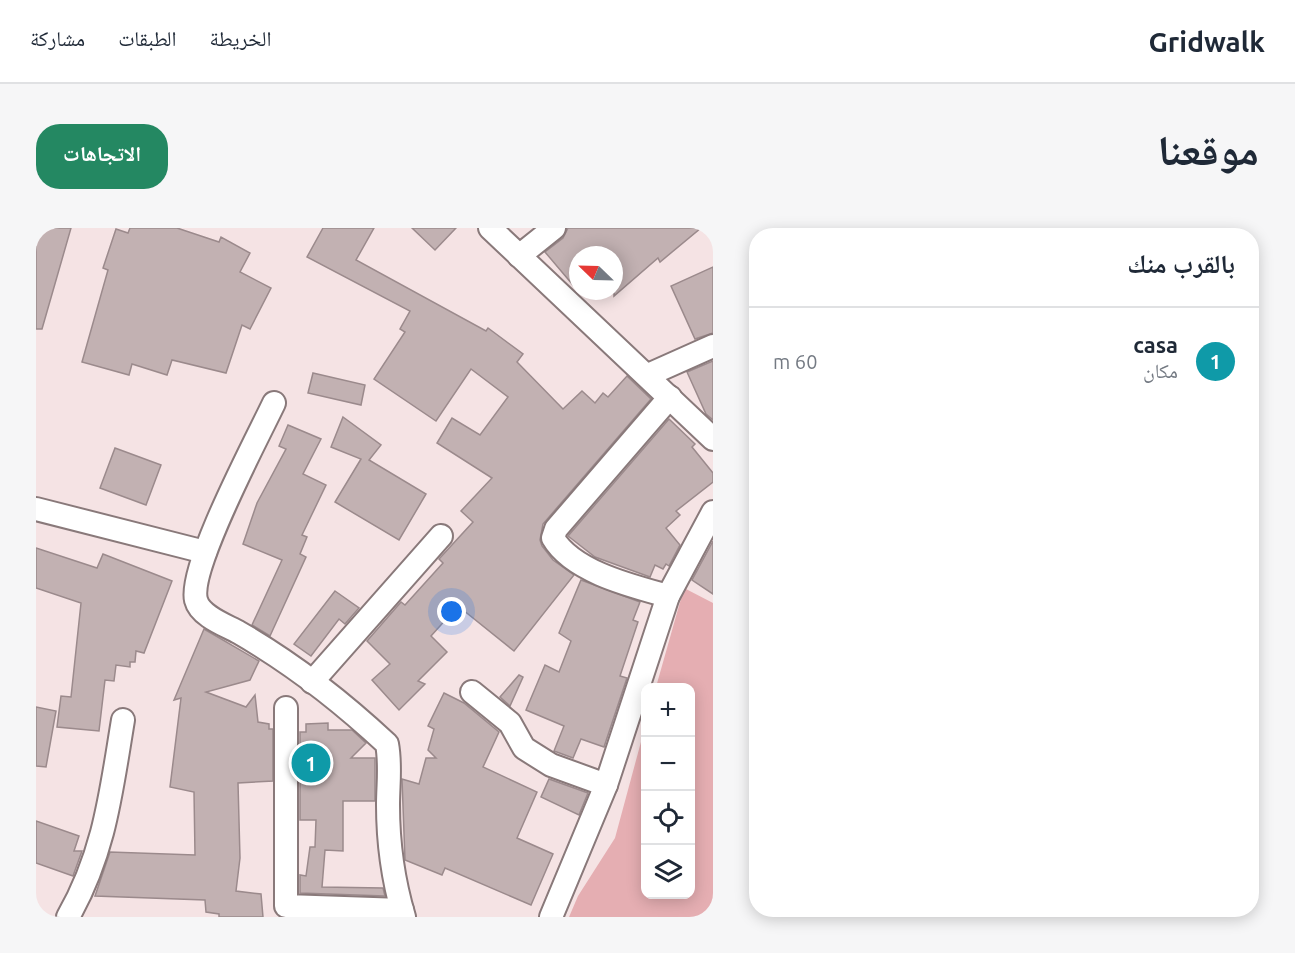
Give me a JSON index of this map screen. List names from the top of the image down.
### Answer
{
  "north": "top left",
  "page": {
    "header": "Gridwalk",
    "nav": ["الخريطة", "الطبقات", "مشاركة"],
    "title": "موقعنا",
    "buttons": "الاتجاهات",
    "heading": "بالقرب منك",
    "list": [
      {
        "mark": "1",
        "name": "casa",
        "note": "مكان",
        "value": "60 m"
      }
    ],
    "map_buttons": ["+", "−"],
    "pins": "1"
  }
}
